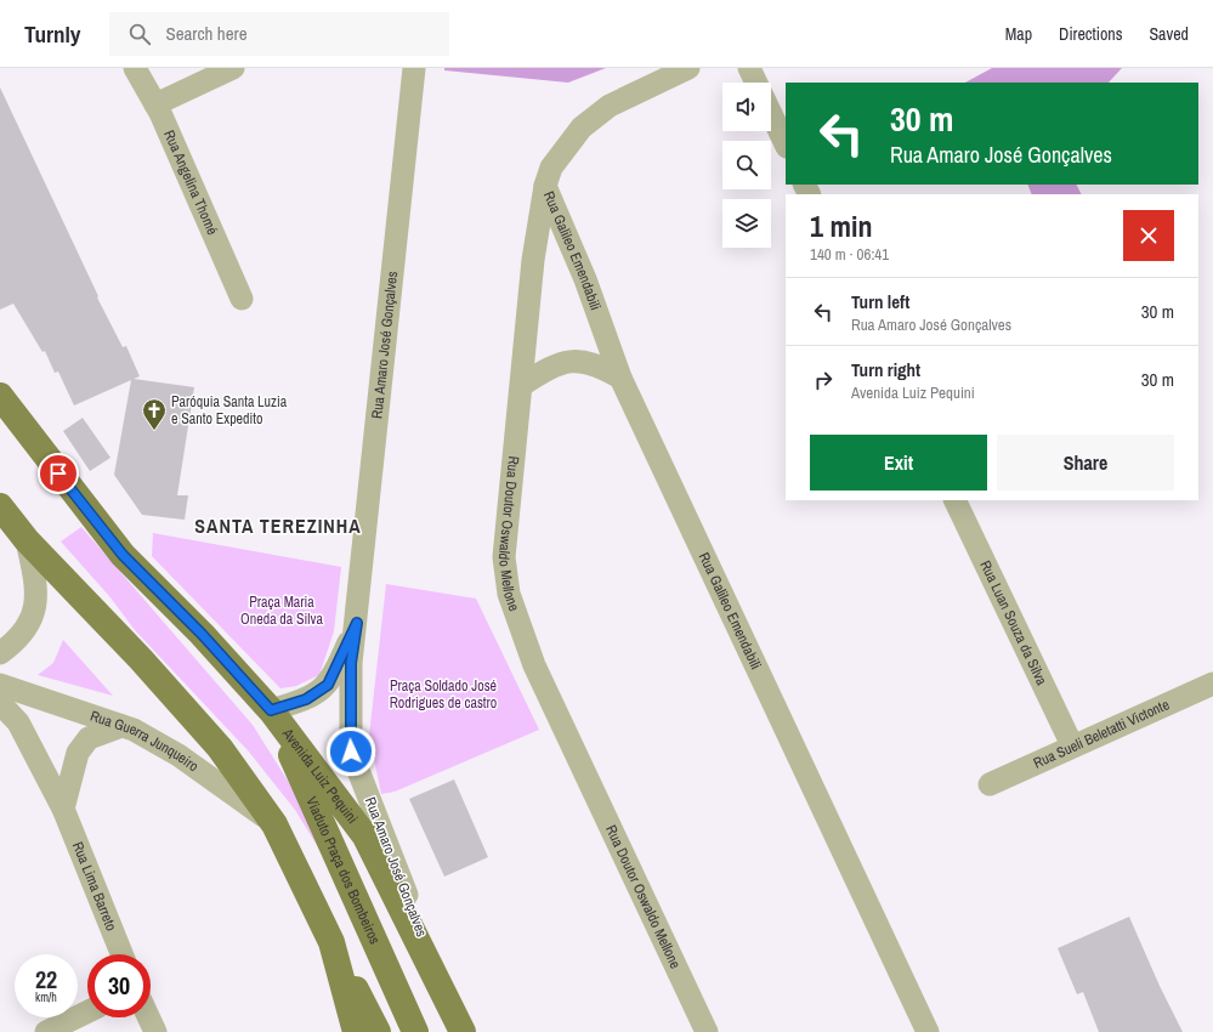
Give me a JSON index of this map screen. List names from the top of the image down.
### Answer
{
  "streets": {
    "main road": ["Avenida Luiz Pequini", "Viaduto Praça dos Bombeiros"],
    "street": [
      "Rua Angelina Thomé",
      "Rua Galileo Emendabili",
      "Rua Amaro José Gonçalves",
      "Rua Doutor Oswaldo Mellone",
      "Rua Luan Souza da Silva",
      "Rua Sueli Beletatti Victonte",
      "Rua Guerra Junqueiro",
      "Rua Lima Barreto"
    ]
  },
  "crossings": [
    ["Rua Galileo Emendabili", "Rua Doutor Oswaldo Mellone"],
    ["Rua Amaro José Gonçalves", "Avenida Luiz Pequini"],
    ["Rua Amaro José Gonçalves", "Viaduto Praça dos Bombeiros"],
    ["Rua Luan Souza da Silva", "Rua Sueli Beletatti Victonte"],
    ["Avenida Luiz Pequini", "Viaduto Praça dos Bombeiros"]
  ],
  "districts": ["SANTA TEREZINHA"],
  "parks": ["Praça Maria Oneda da Silva", "Praça Soldado José Rodrigues de castro"],
  "places": {
    "church": ["Paróquia Santa Luzia e Santo Expedito"]
  },
  "page": {
    "header": "Turnly",
    "search": "Search here",
    "nav": ["Map", "Directions", "Saved"],
    "turn": ["30 m", "Rua Amaro José Gonçalves"],
    "heading": ["1 min", "140 m · 06:41"],
    "list": [
      {
        "name": "Turn left",
        "note": "Rua Amaro José Gonçalves",
        "value": "30 m"
      },
      {
        "name": "Turn right",
        "note": "Avenida Luiz Pequini",
        "value": "30 m"
      }
    ],
    "buttons": ["Exit", "Share"],
    "speed": "22 km/h",
    "limit": "30"
  }
}
